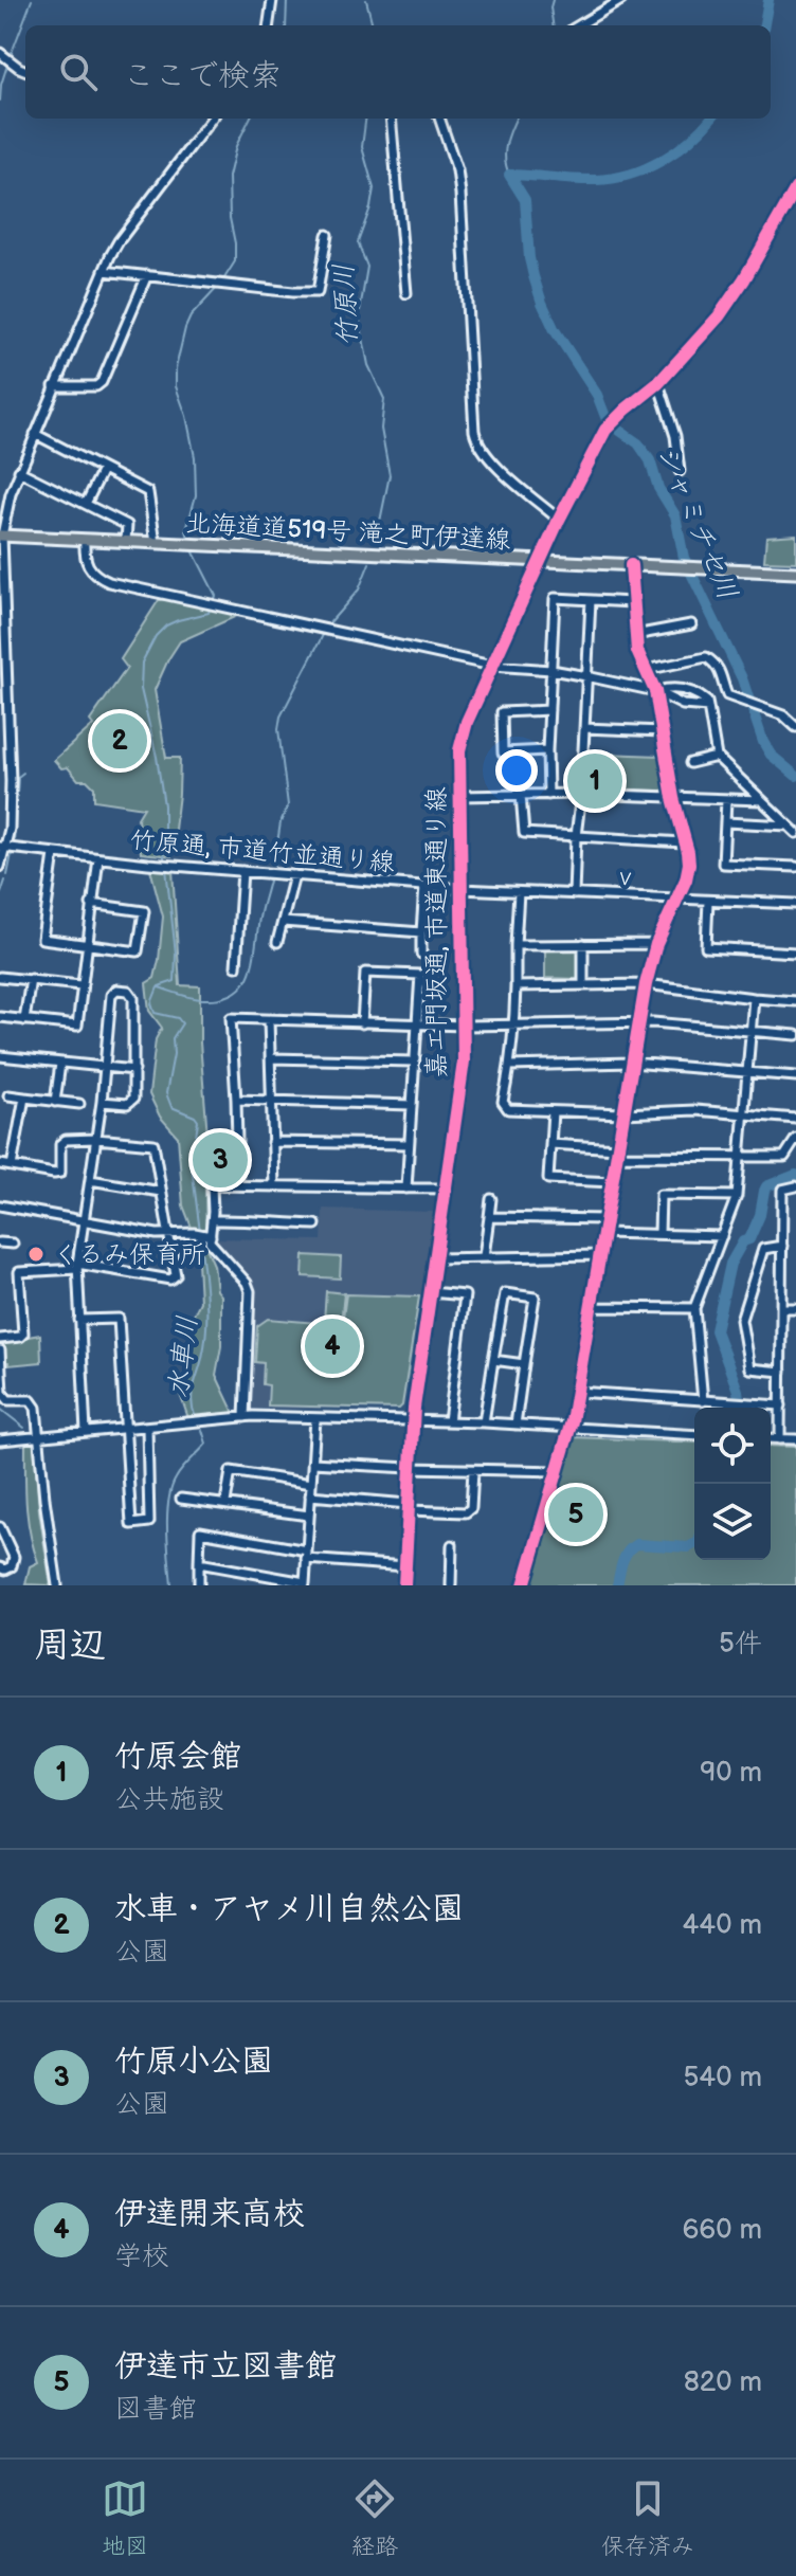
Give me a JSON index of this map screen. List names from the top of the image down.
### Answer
{
  "streets": {
    "main road": ["北海道道519号 滝之町伊達線"],
    "street": ["竹原通, 市道竹並通り線", "ｖ", "嘉エ門坂通, 市道東通り線"]
  },
  "crossings": [
    ["北海道道519号 滝之町伊達線", "嘉エ門坂通, 市道東通り線"],
    ["竹原通, 市道竹並通り線", "ｖ"],
    ["竹原通, 市道竹並通り線", "嘉エ門坂通, 市道東通り線"]
  ],
  "water": ["竹原川", "シャミチセ川", "水車川"],
  "places": ["くるみ保育所"],
  "page": {
    "search": "ここで検索",
    "pins": [
      "2",
      "1",
      "3",
      "4",
      "5"
    ],
    "heading": ["周辺", "5件"],
    "list": [
      {
        "mark": "1",
        "name": "竹原会館",
        "note": "公共施設",
        "value": "90 m"
      },
      {
        "mark": "2",
        "name": "水車・アヤメ川自然公園",
        "note": "公園",
        "value": "440 m"
      },
      {
        "mark": "3",
        "name": "竹原小公園",
        "note": "公園",
        "value": "540 m"
      },
      {
        "mark": "4",
        "name": "伊達開来高校",
        "note": "学校",
        "value": "660 m"
      },
      {
        "mark": "5",
        "name": "伊達市立図書館",
        "note": "図書館",
        "value": "820 m"
      }
    ],
    "nav": ["地図", "経路", "保存済み"]
  }
}
